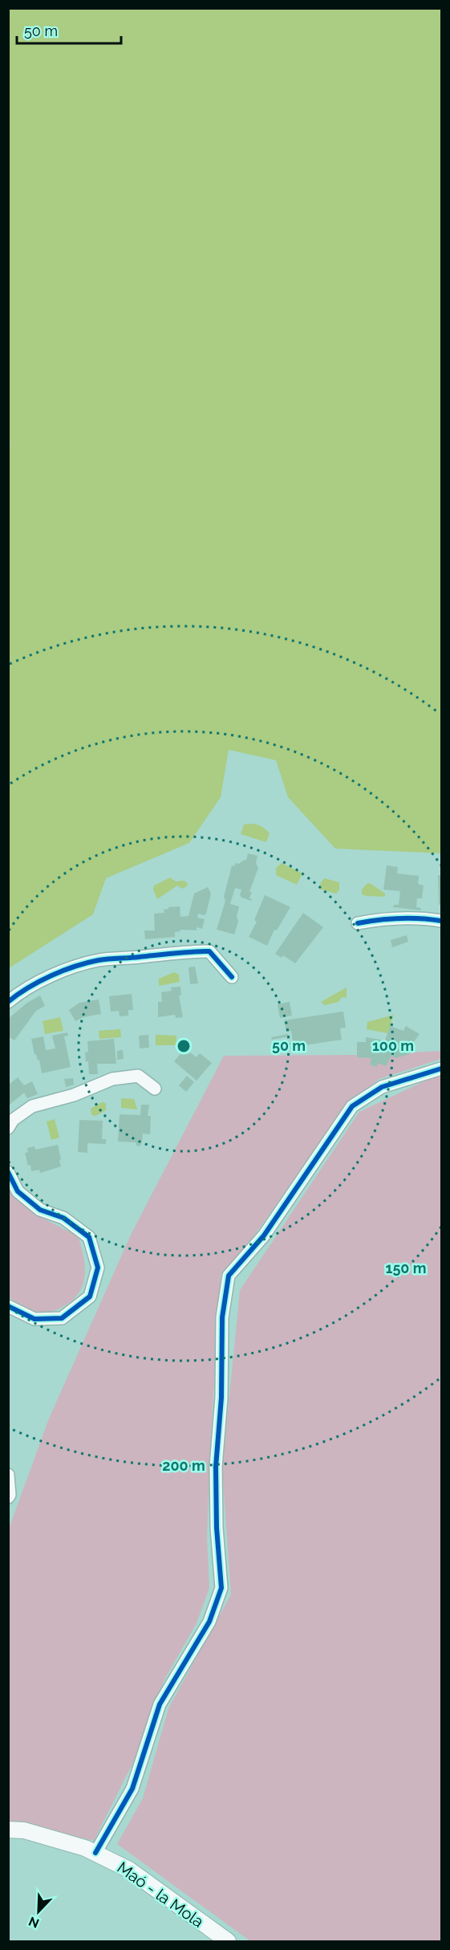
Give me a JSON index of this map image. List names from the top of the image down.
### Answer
{
  "streets": {
    "main road": ["Maó - la Mola"]
  },
  "scale_bar": "50 m",
  "north": "bottom left",
  "rings": [
    "50 m",
    "100 m",
    "150 m",
    "200 m"
  ]
}
